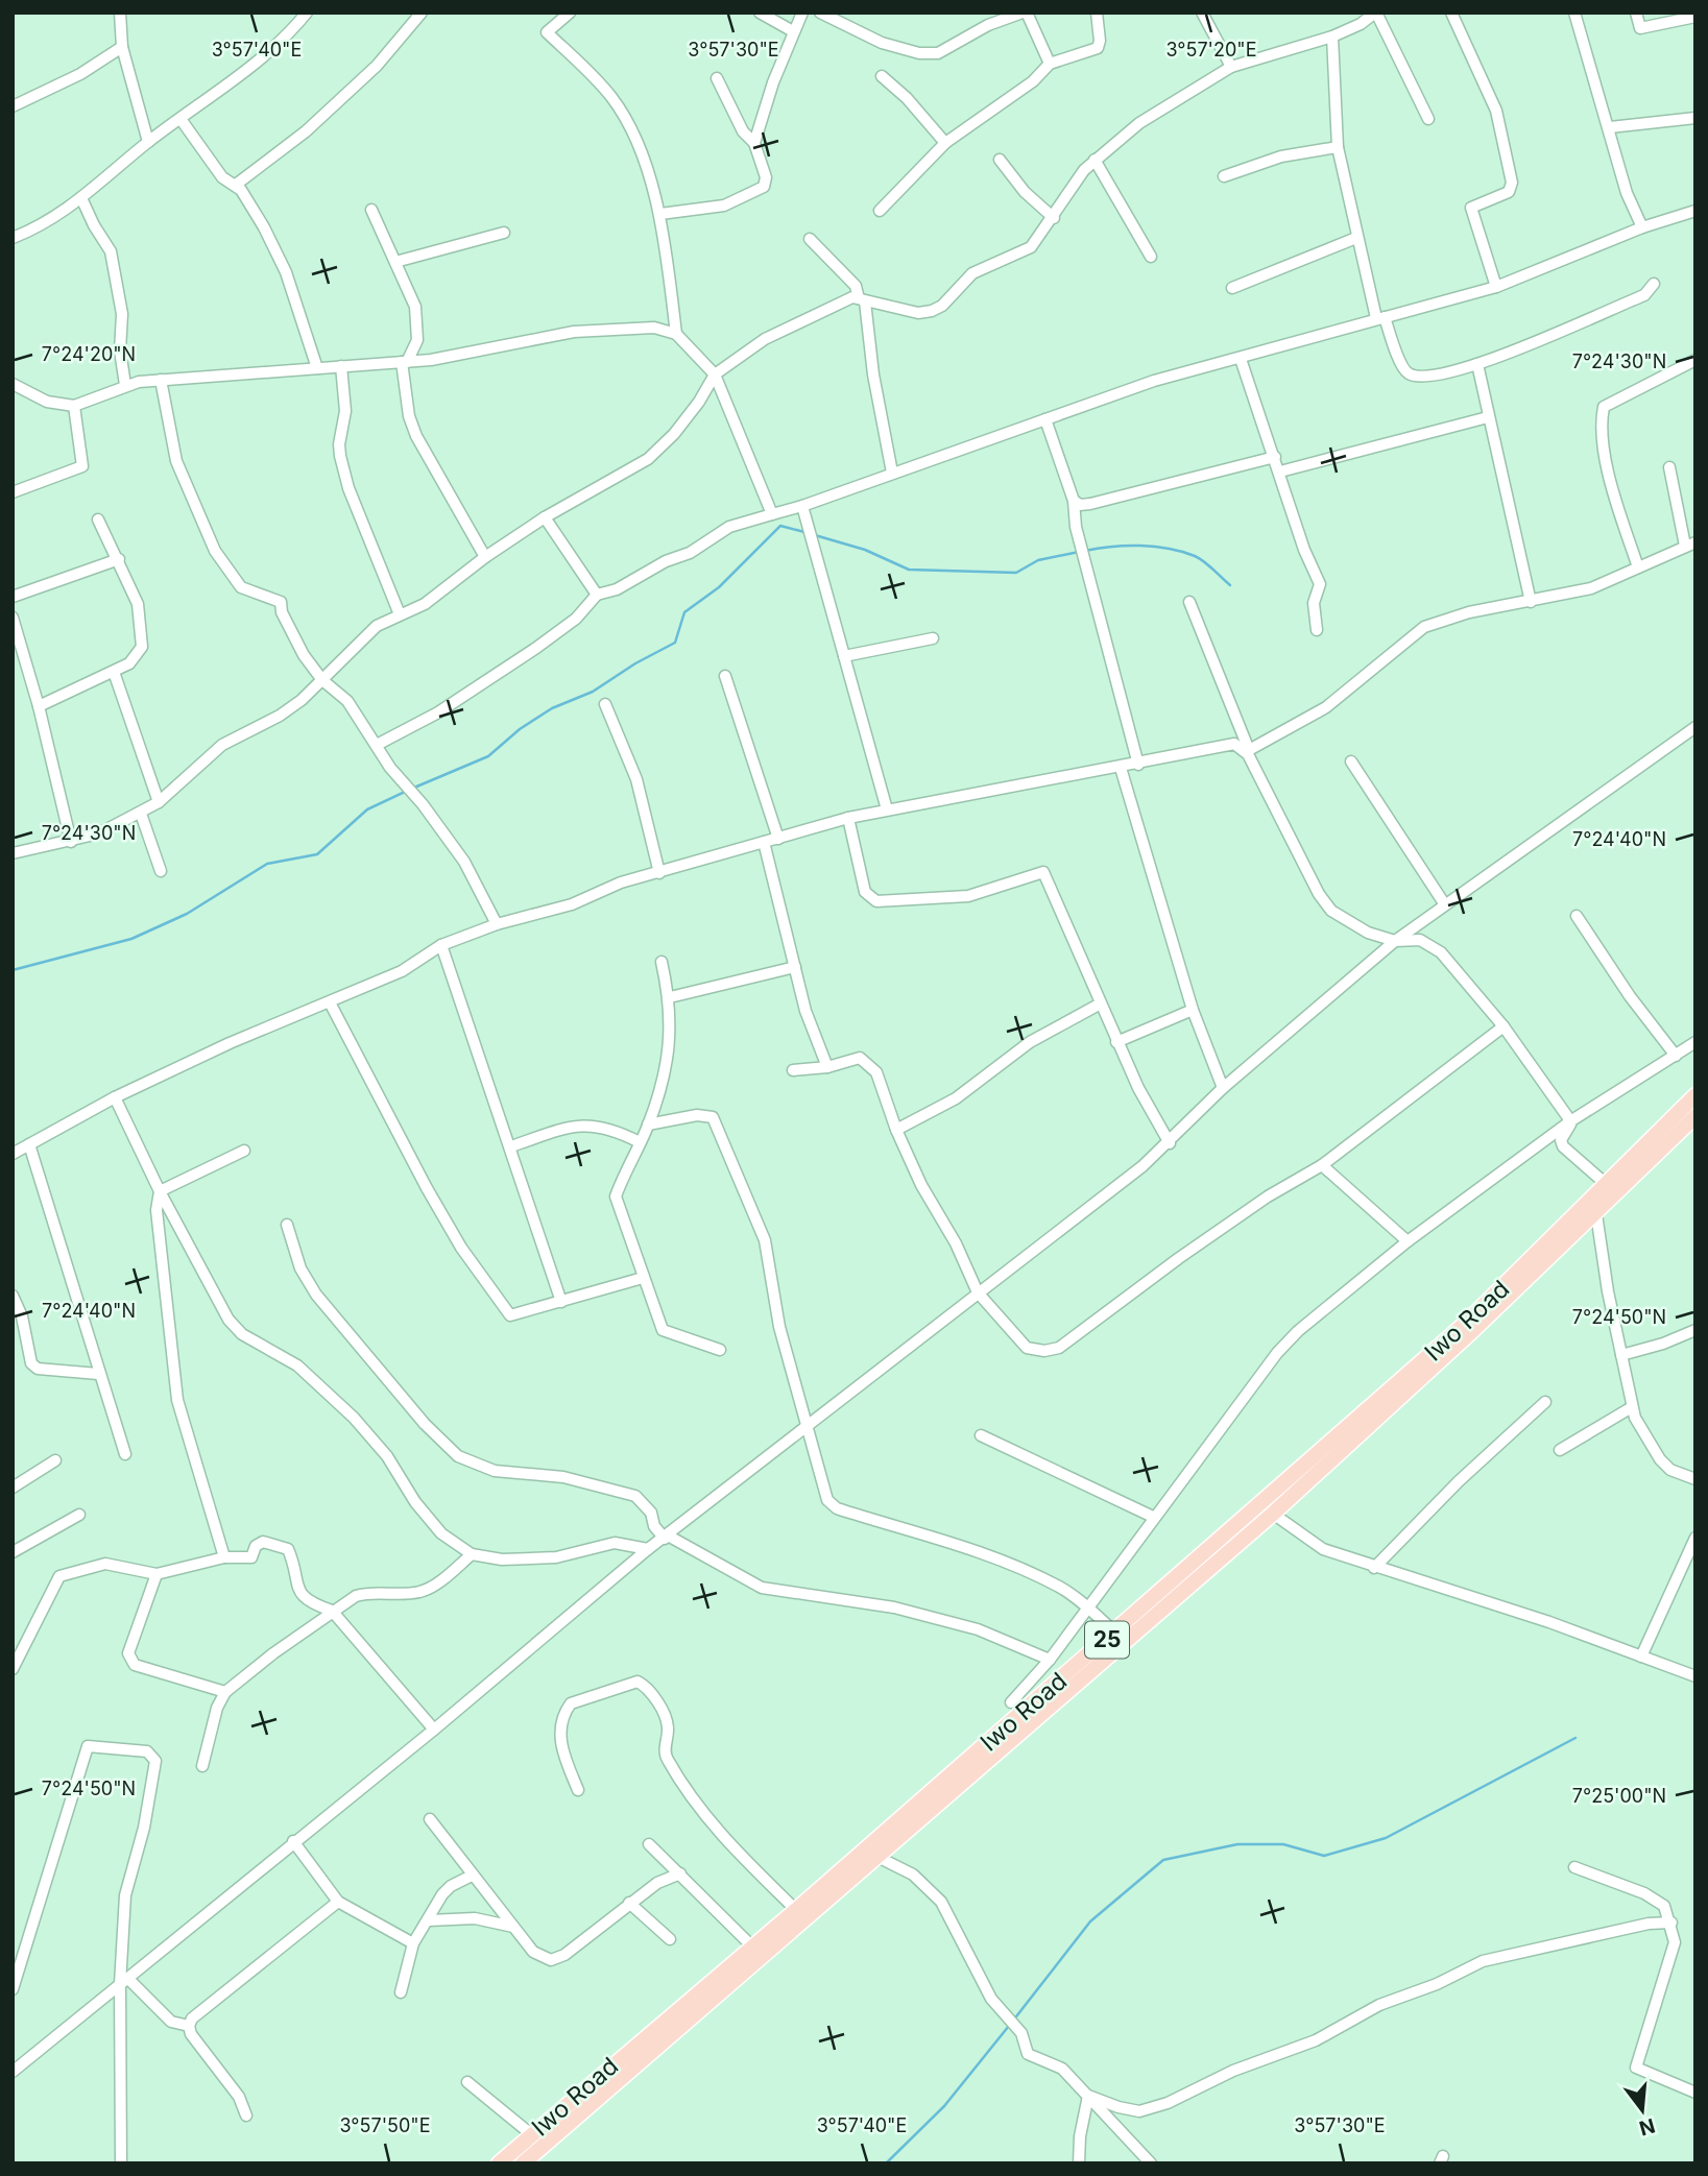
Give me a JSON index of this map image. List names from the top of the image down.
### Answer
{
  "streets": {
    "main road": ["Iwo Road", "25"]
  },
  "north": "bottom",
  "coordinates": [
    "3°57'40\"E",
    "3°57'30\"E",
    "3°57'20\"E",
    "7°24'20\"N",
    "7°24'30\"N",
    "7°24'40\"N",
    "7°24'50\"N",
    "7°25'00\"N",
    "3°57'50\"E"
  ]
}
